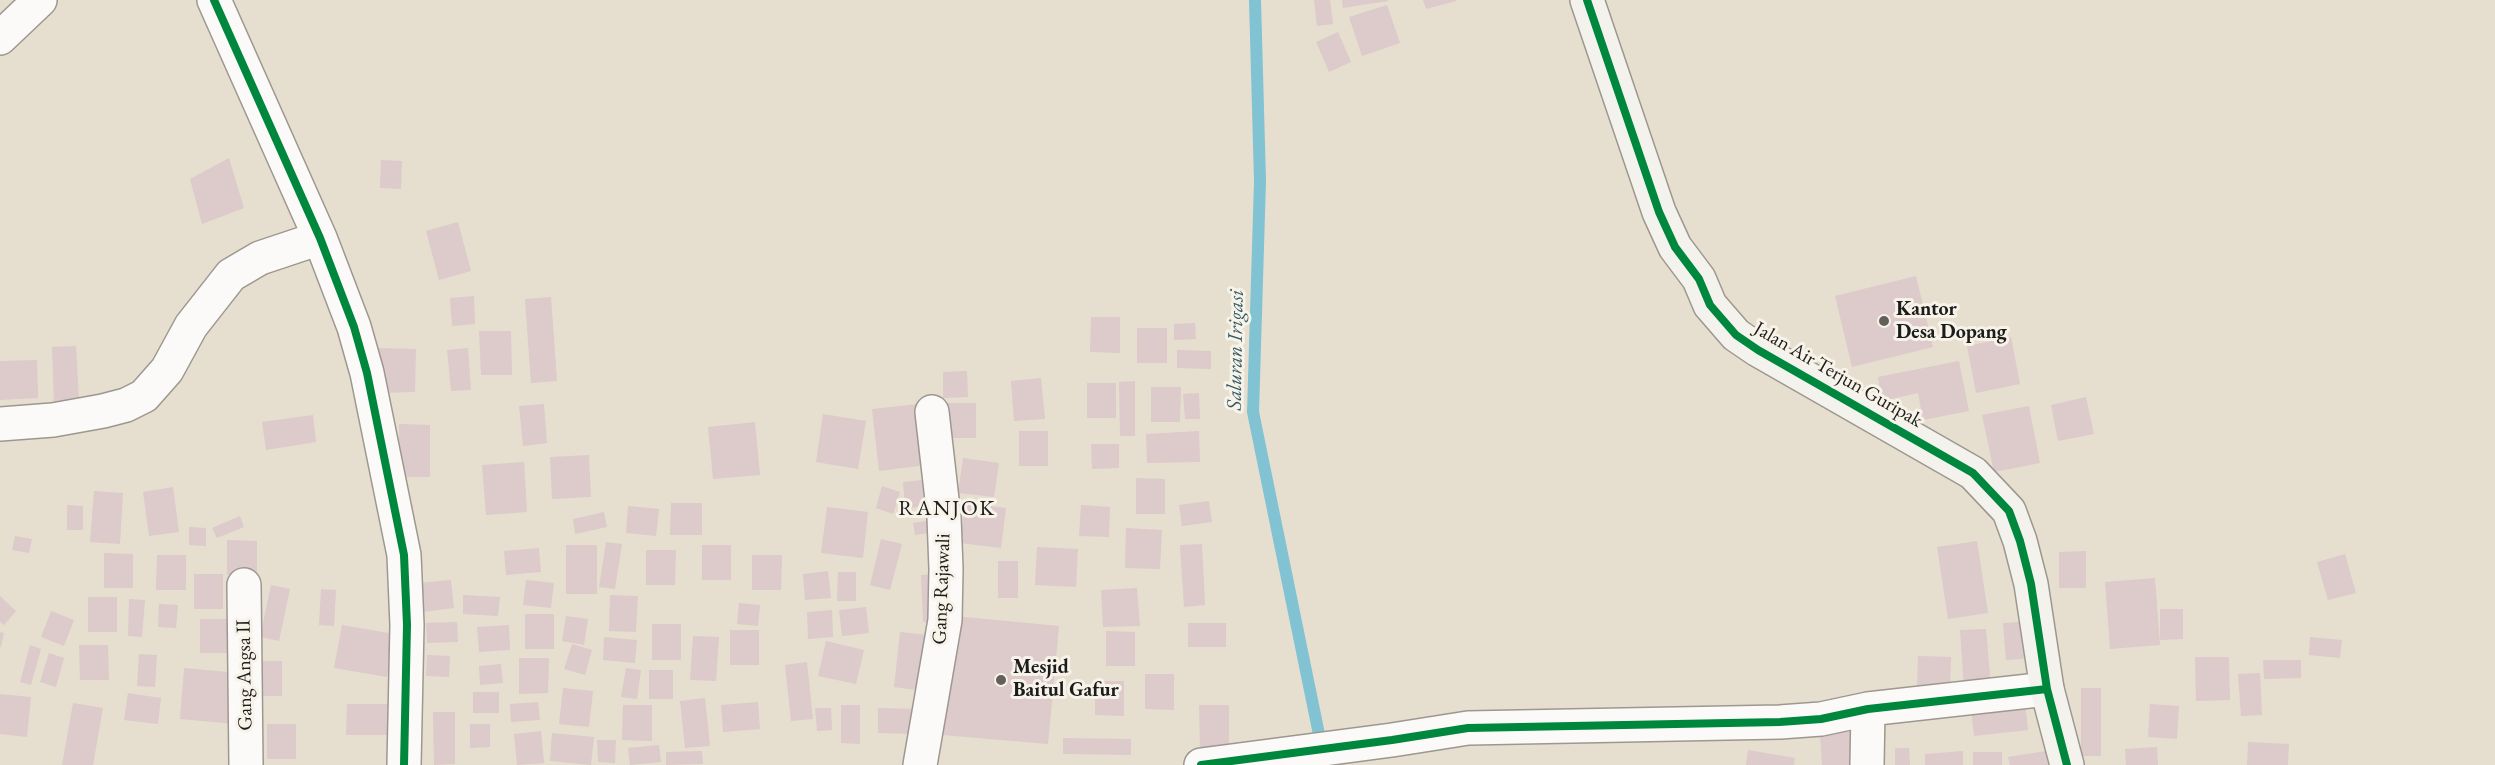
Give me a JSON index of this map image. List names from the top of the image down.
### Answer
{
  "streets": {
    "street": ["Jalan Air Terjun Guripak", "Gang Rajawali", "Gang Angsa II"]
  },
  "districts": ["RANJOK"],
  "water": ["Saluran Irigasi"],
  "places": ["Kantor Desa Dopang", "Mesjid Baitul Gafur"]
}
